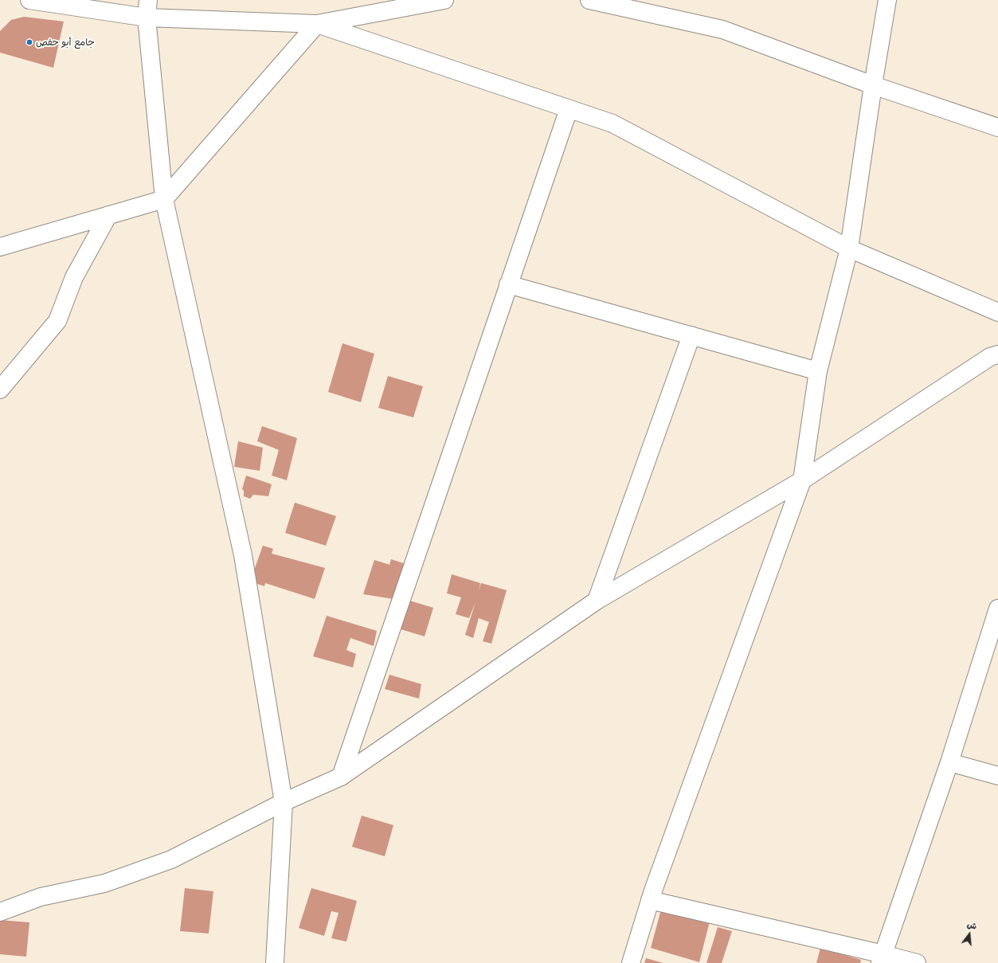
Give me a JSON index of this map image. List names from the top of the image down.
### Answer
{
  "places": ["جامع أبو حفص"],
  "north": "top"
}
